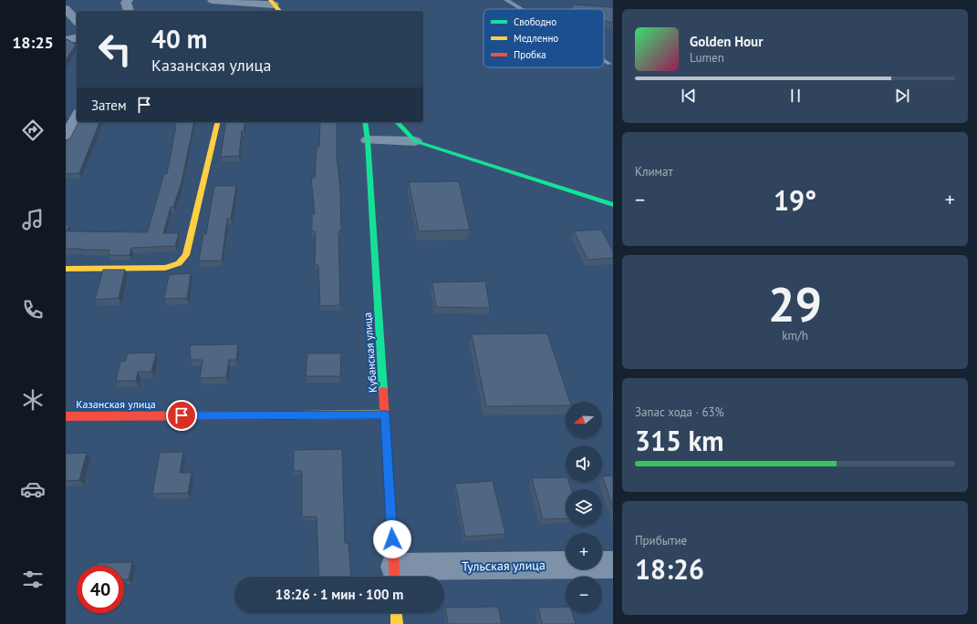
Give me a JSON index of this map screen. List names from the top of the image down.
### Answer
{
  "streets": {
    "street": ["Кубанская улица", "Казанская улица", "Тульская улица"]
  },
  "crossings": [
    ["Кубанская улица", "Казанская улица"],
    ["Кубанская улица", "Тульская улица"]
  ],
  "legend": ["Свободно", "Медленно", "Пробка"],
  "north": "left",
  "page": {
    "tabs": "18:25",
    "turn": ["40 m", "Казанская улица"],
    "song": ["Golden Hour", "Lumen"],
    "then": "Затем",
    "tile": [
      "Климат",
      ["29", "km/h"],
      ["Запас хода · 63%", "315 km"],
      ["Прибытие", "18:26"]
    ],
    "heat": ["−", "19°", "+"],
    "map_buttons": ["+", "−"],
    "limit": "40",
    "trip": "18:26 · 1 мин · 100 m"
  }
}
